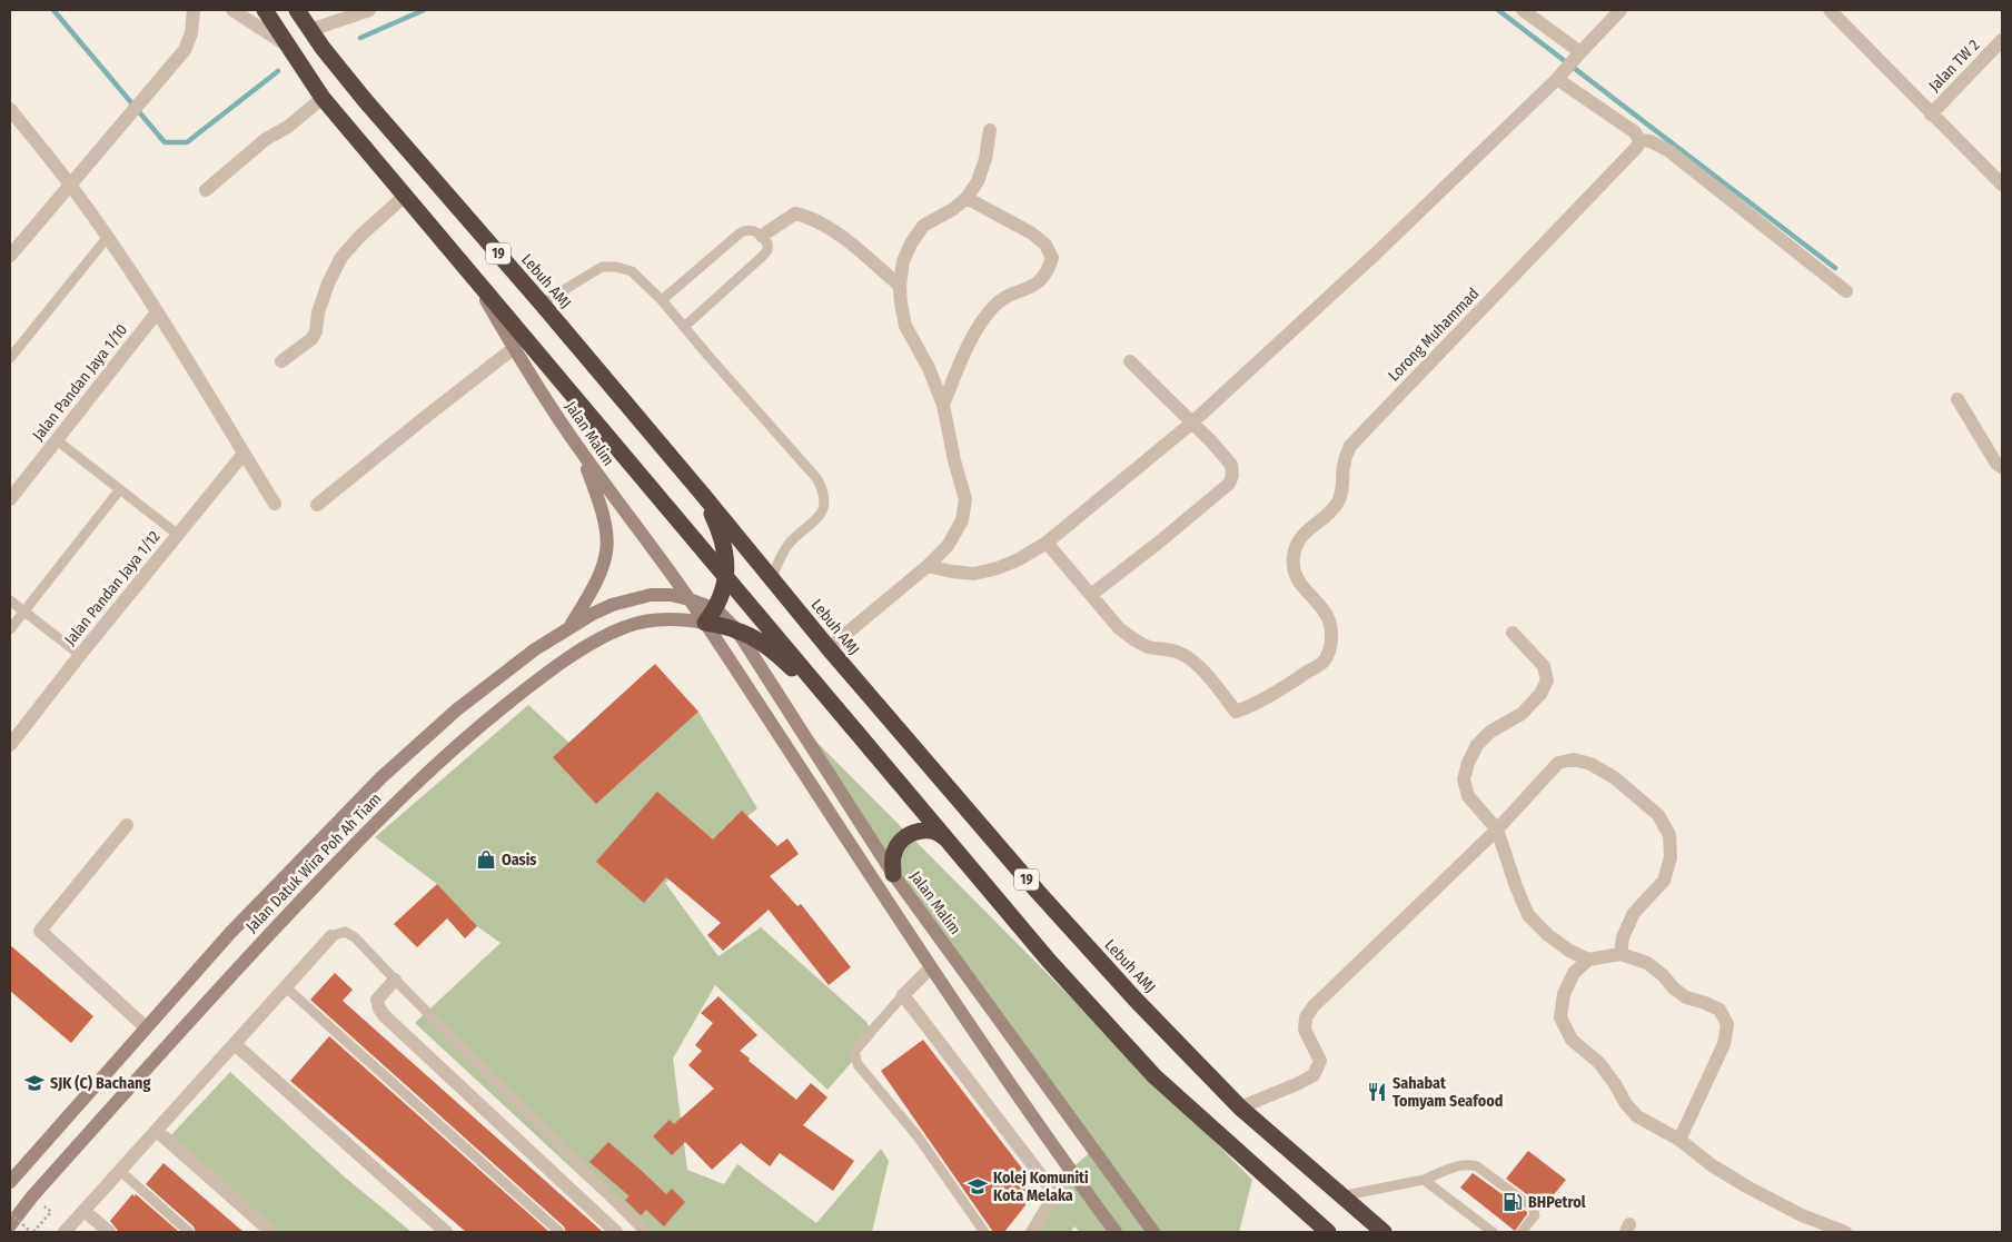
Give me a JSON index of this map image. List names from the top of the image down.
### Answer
{
  "streets": {
    "highway": ["19", "Lebuh AMJ"],
    "main road": ["Jalan Malim", "Jalan Datuk Wira Poh Ah Tiam"],
    "street": [
      "Jalan TW 2",
      "Lorong Muhammad",
      "Jalan Pandan Jaya 1/10",
      "Jalan Pandan Jaya 1/12"
    ]
  },
  "crossings": [
    ["19", "Jalan Malim"],
    ["Jalan Malim", "Jalan Datuk Wira Poh Ah Tiam"]
  ],
  "places": {
    "shop": ["Oasis"],
    "school or university": ["SJK (C) Bachang", "Kolej Komuniti Kota Melaka"],
    "restaurant": ["Sahabat Tomyam Seafood"],
    "fuel station": ["BHPetrol"]
  }
}
